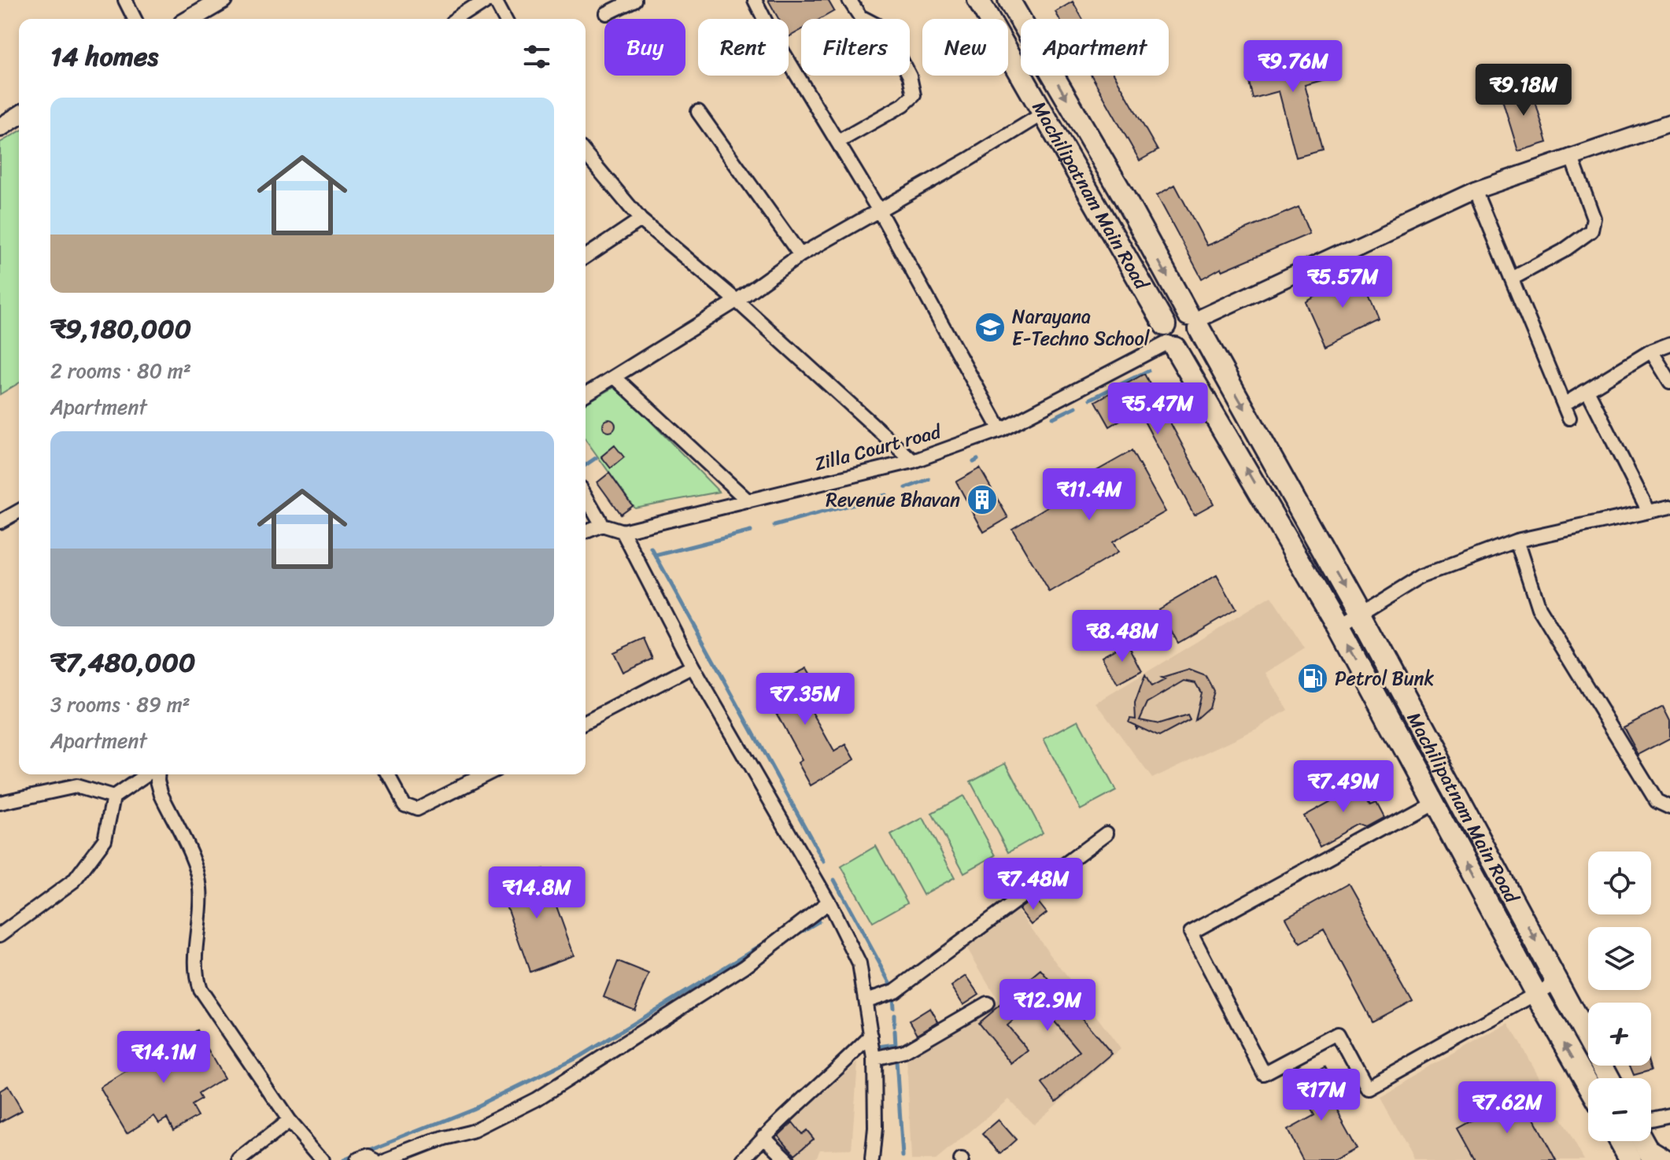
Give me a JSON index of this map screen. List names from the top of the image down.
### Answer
{
  "streets": {
    "main road": ["Machilipatnam Main Road"],
    "street": ["Zilla Court road"]
  },
  "crossings": [
    ["Machilipatnam Main Road", "Zilla Court road"]
  ],
  "places": {
    "school or university": ["Narayana E-Techno School"],
    "building": ["Revenue Bhavan"],
    "fuel station": ["Petrol Bunk"]
  },
  "page": {
    "chip": [
      "Buy",
      "Rent",
      "Filters",
      "New",
      "Apartment"
    ],
    "heading": "14 homes",
    "price": [
      "₹9.76M",
      "₹9.18M",
      "₹5.57M",
      "₹5.47M",
      "₹11.4M",
      "₹8.48M",
      "₹7.35M",
      "₹7.49M",
      "₹7.48M",
      "₹14.8M",
      "₹12.9M",
      "₹14.1M",
      "₹17M",
      "₹7.62M"
    ],
    "list": [
      {
        "name": "₹9,180,000",
        "note": "2 rooms · 80 m² · Apartment"
      },
      {
        "name": "₹7,480,000",
        "note": "3 rooms · 89 m² · Apartment"
      }
    ],
    "map_buttons": ["+", "−"]
  }
}
